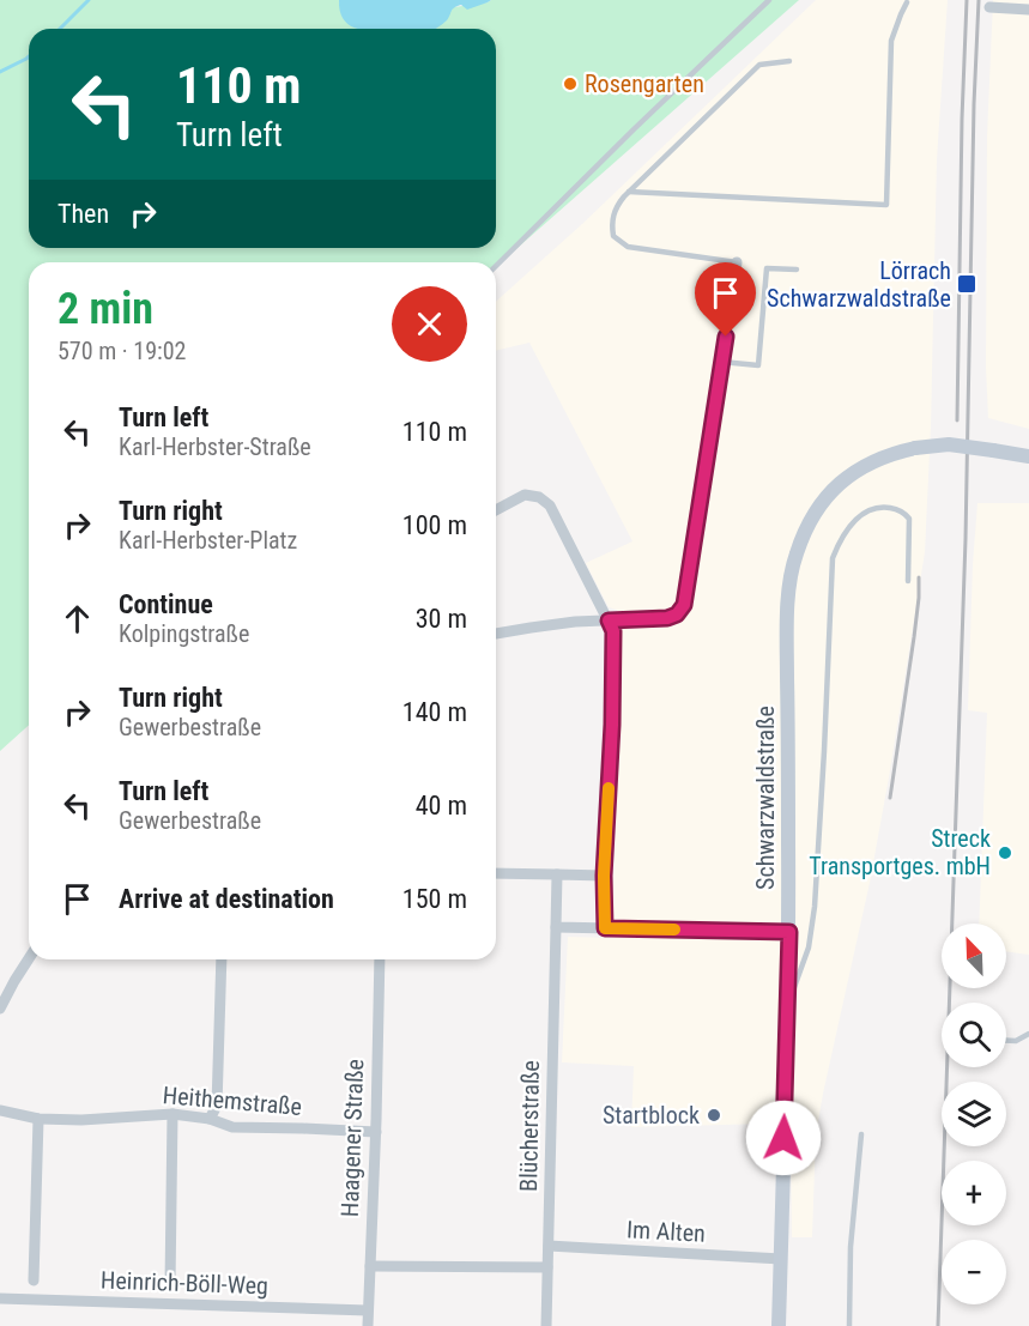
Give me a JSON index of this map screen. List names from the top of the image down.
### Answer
{
  "streets": {
    "main road": ["Schwarzwaldstraße"],
    "street": [
      "Heithemstraße",
      "Blücherstraße",
      "Haagener Straße",
      "Im Alten",
      "Heinrich-Böll-Weg"
    ]
  },
  "crossings": [
    ["Schwarzwaldstraße", "Im Alten"],
    ["Heithemstraße", "Haagener Straße"],
    ["Blücherstraße", "Im Alten"],
    ["Haagener Straße", "Heinrich-Böll-Weg"]
  ],
  "places": {
    "other": ["Rosengarten", "Streck Transportges. mbH", "Startblock"],
    "transit": ["Lörrach Schwarzwaldstraße"]
  },
  "north": "top left",
  "page": {
    "turn": ["110 m", "Turn left"],
    "then": "Then",
    "heading": ["2 min", "570 m · 19:02"],
    "list": [
      {
        "name": "Turn left",
        "note": "Karl-Herbster-Straße",
        "value": "110 m"
      },
      {
        "name": "Turn right",
        "note": "Karl-Herbster-Platz",
        "value": "100 m"
      },
      {
        "name": "Continue",
        "note": "Kolpingstraße",
        "value": "30 m"
      },
      {
        "name": "Turn right",
        "note": "Gewerbestraße",
        "value": "140 m"
      },
      {
        "name": "Turn left",
        "note": "Gewerbestraße",
        "value": "40 m"
      },
      {
        "name": "Arrive at destination",
        "value": "150 m"
      }
    ],
    "map_buttons": ["+", "−"]
  }
}
